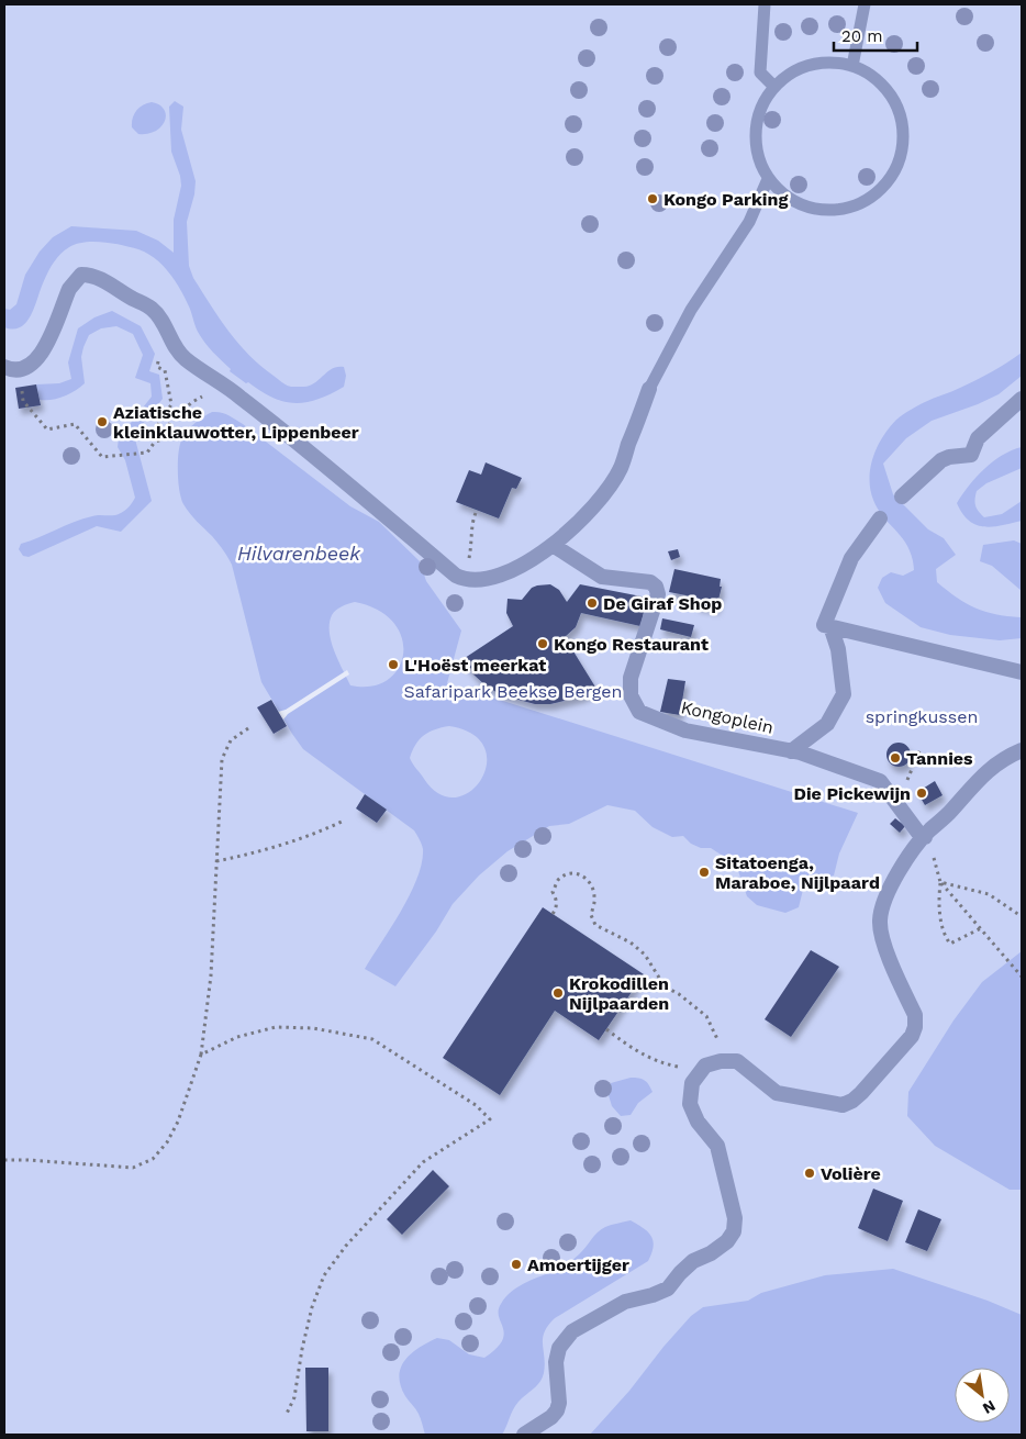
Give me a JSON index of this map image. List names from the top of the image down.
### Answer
{
  "streets": {
    "street": ["Kongoplein"]
  },
  "water": ["Hilvarenbeek"],
  "parks": ["Safaripark Beekse Bergen", "springkussen"],
  "places": [
    "Kongo Parking",
    "Aziatische kleinklauwotter, Lippenbeer",
    "De Giraf Shop",
    "Kongo Restaurant",
    "L'Hoëst meerkat",
    "Tannies",
    "Die Pickewijn",
    "Sitatoenga, Maraboe, Nijlpaard",
    "Krokodillen Nijlpaarden",
    "Volière",
    "Amoertijger"
  ],
  "scale_bar": "20 m",
  "north": "bottom right"
}
